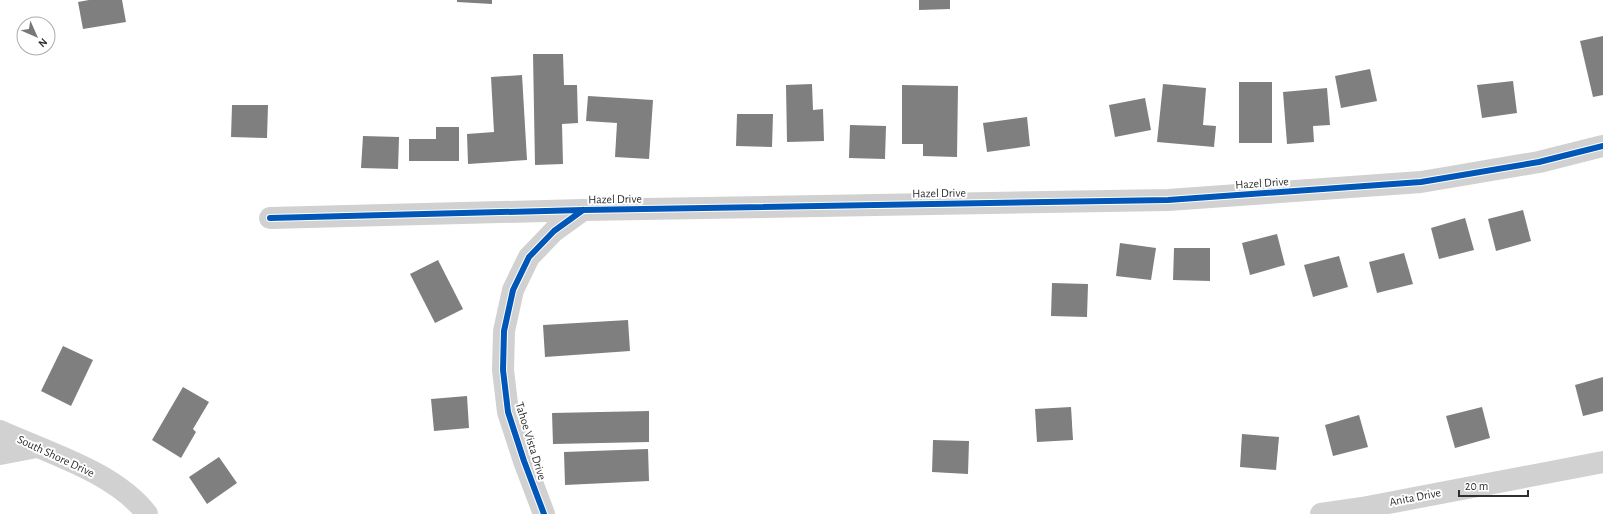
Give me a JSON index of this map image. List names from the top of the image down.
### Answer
{
  "streets": {
    "street": [
      "Hazel Drive",
      "Tahoe Vista Drive",
      "South Shore Drive",
      "Anita Drive"
    ]
  },
  "crossings": [
    ["Hazel Drive", "Tahoe Vista Drive"]
  ],
  "scale_bar": "20 m",
  "north": "bottom right"
}
